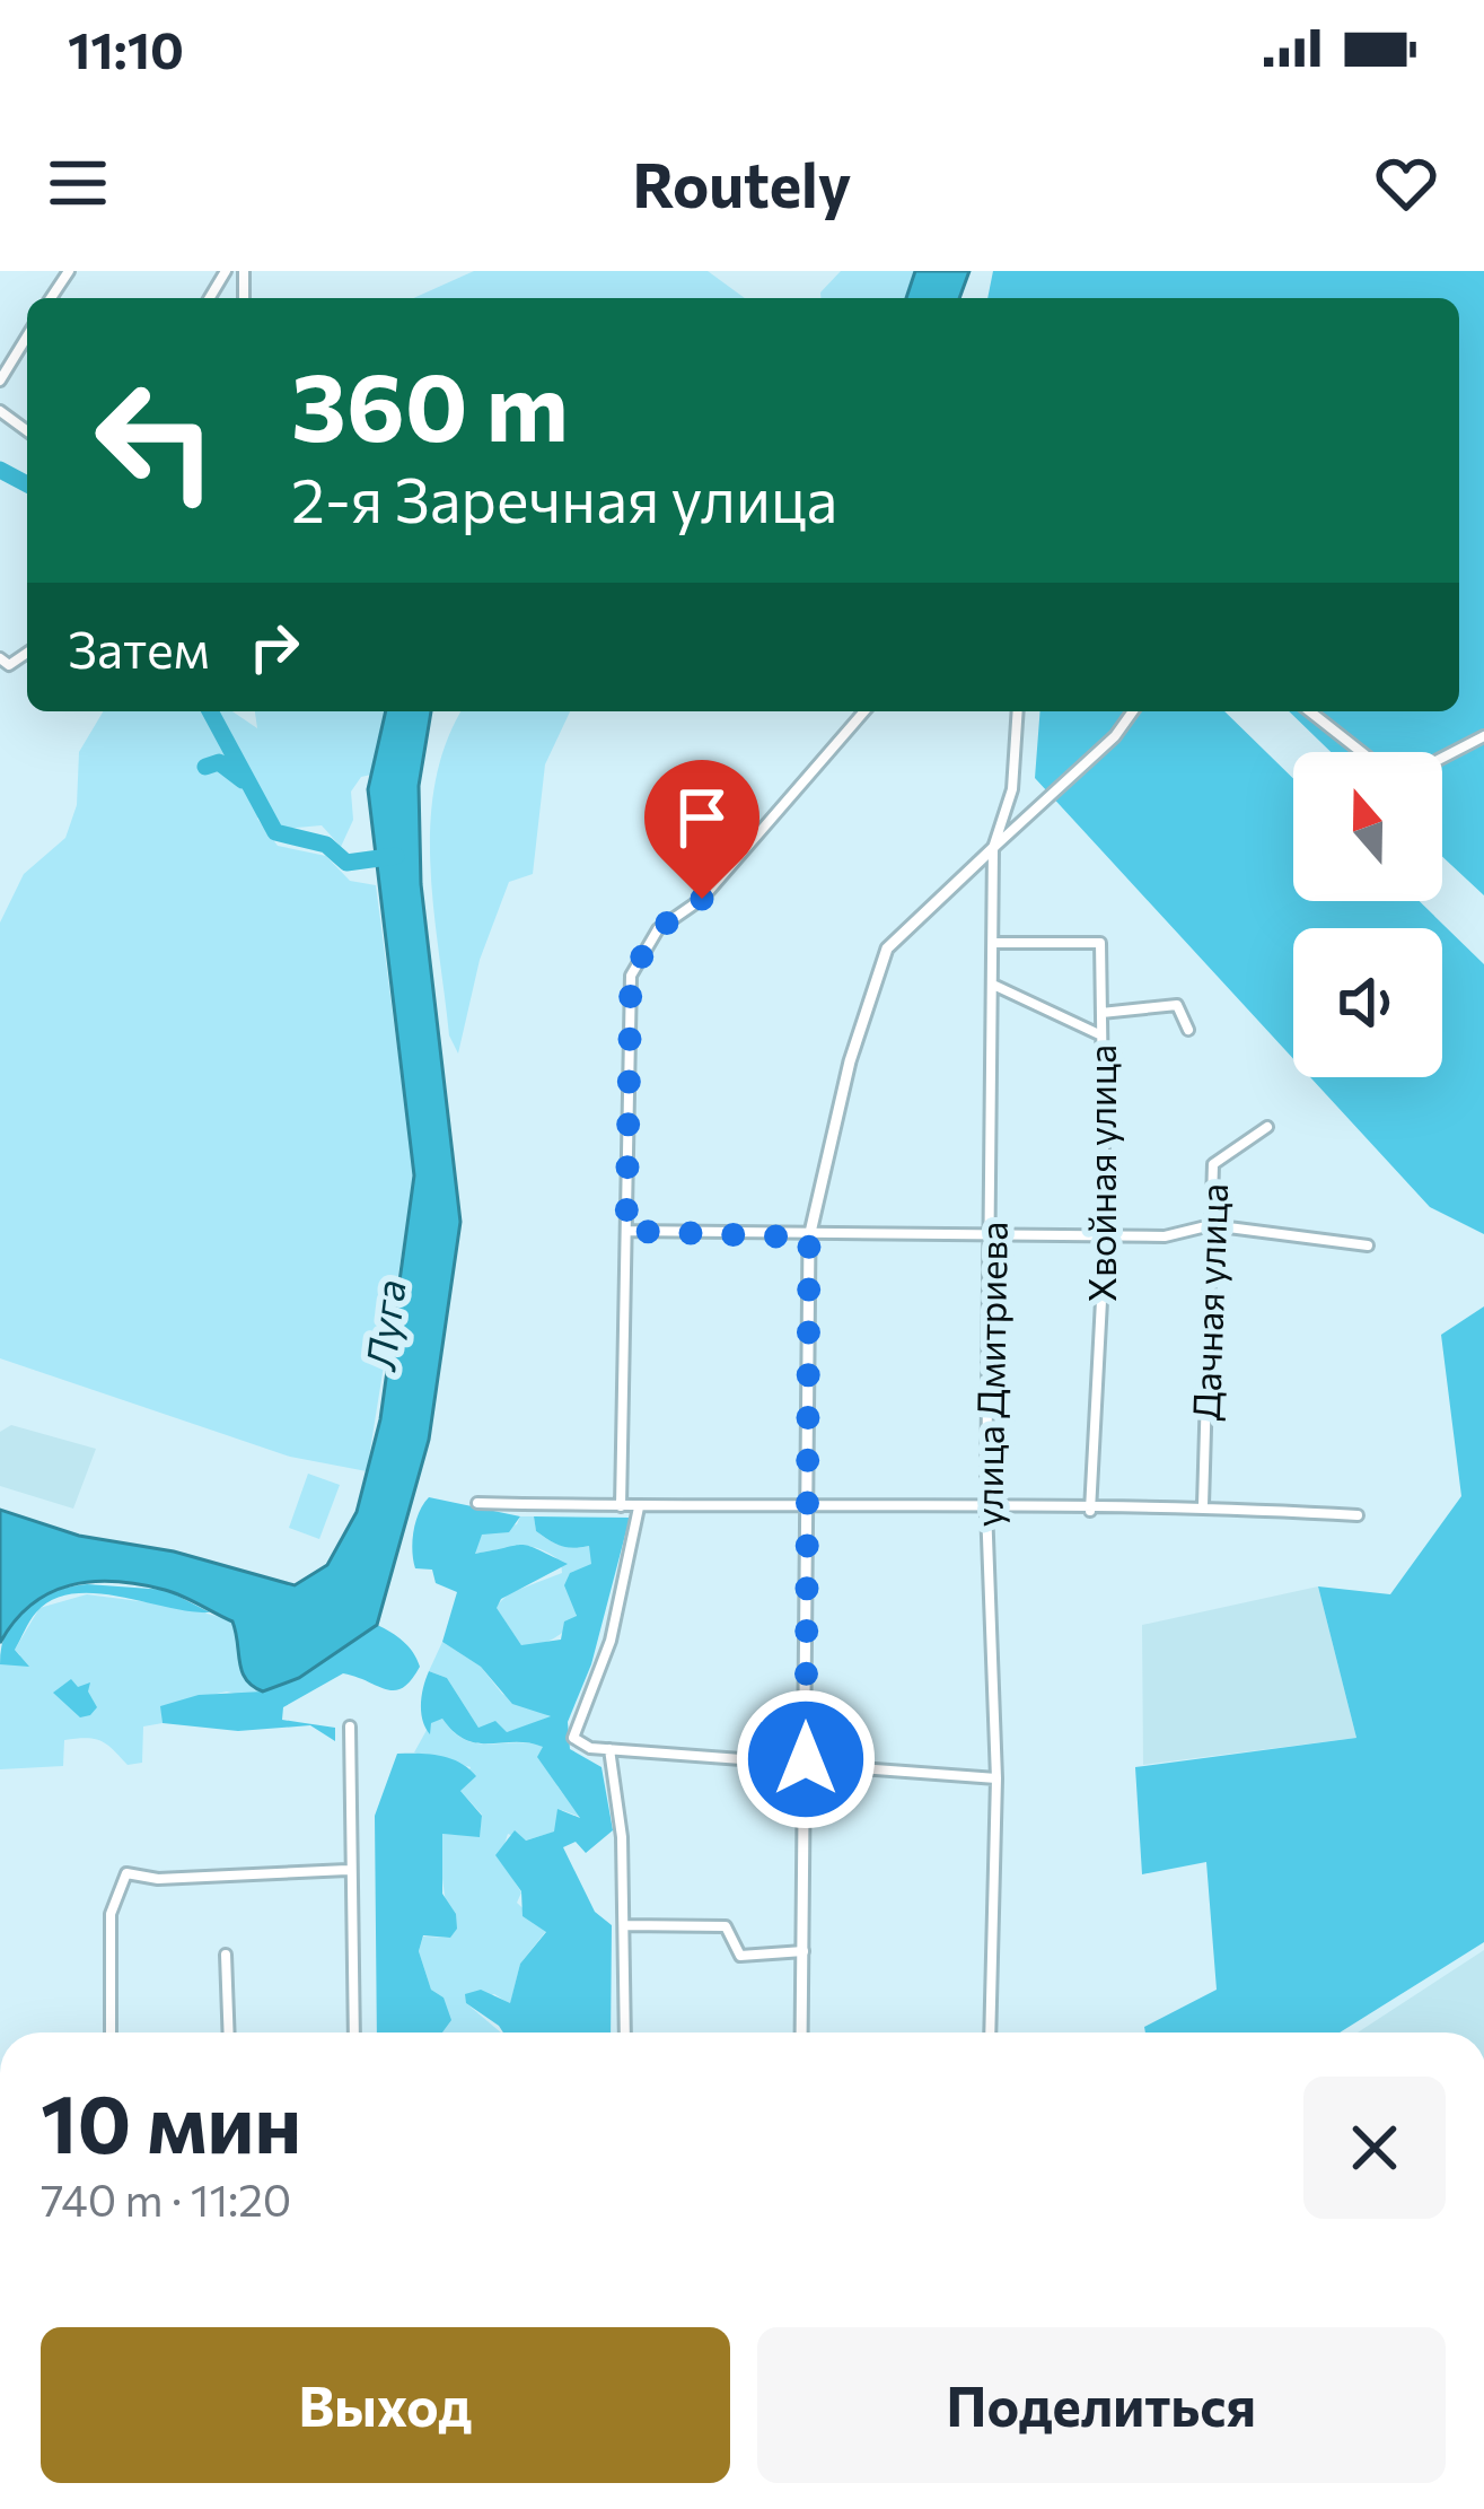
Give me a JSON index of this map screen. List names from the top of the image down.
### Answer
{
  "streets": {
    "street": ["Хвойная улица", "Дачная улица", "улица Дмитриева"]
  },
  "crossings": [
    ["Хвойная улица", "улица Дмитриева"]
  ],
  "water": ["Луга"],
  "north": "top",
  "page": {
    "status": "11:10",
    "header": "Routely",
    "turn": ["360 m", "2-я Заречная улица"],
    "then": "Затем",
    "heading": ["10 мин", "740 m · 11:20"],
    "buttons": ["Выход", "Поделиться"]
  }
}
